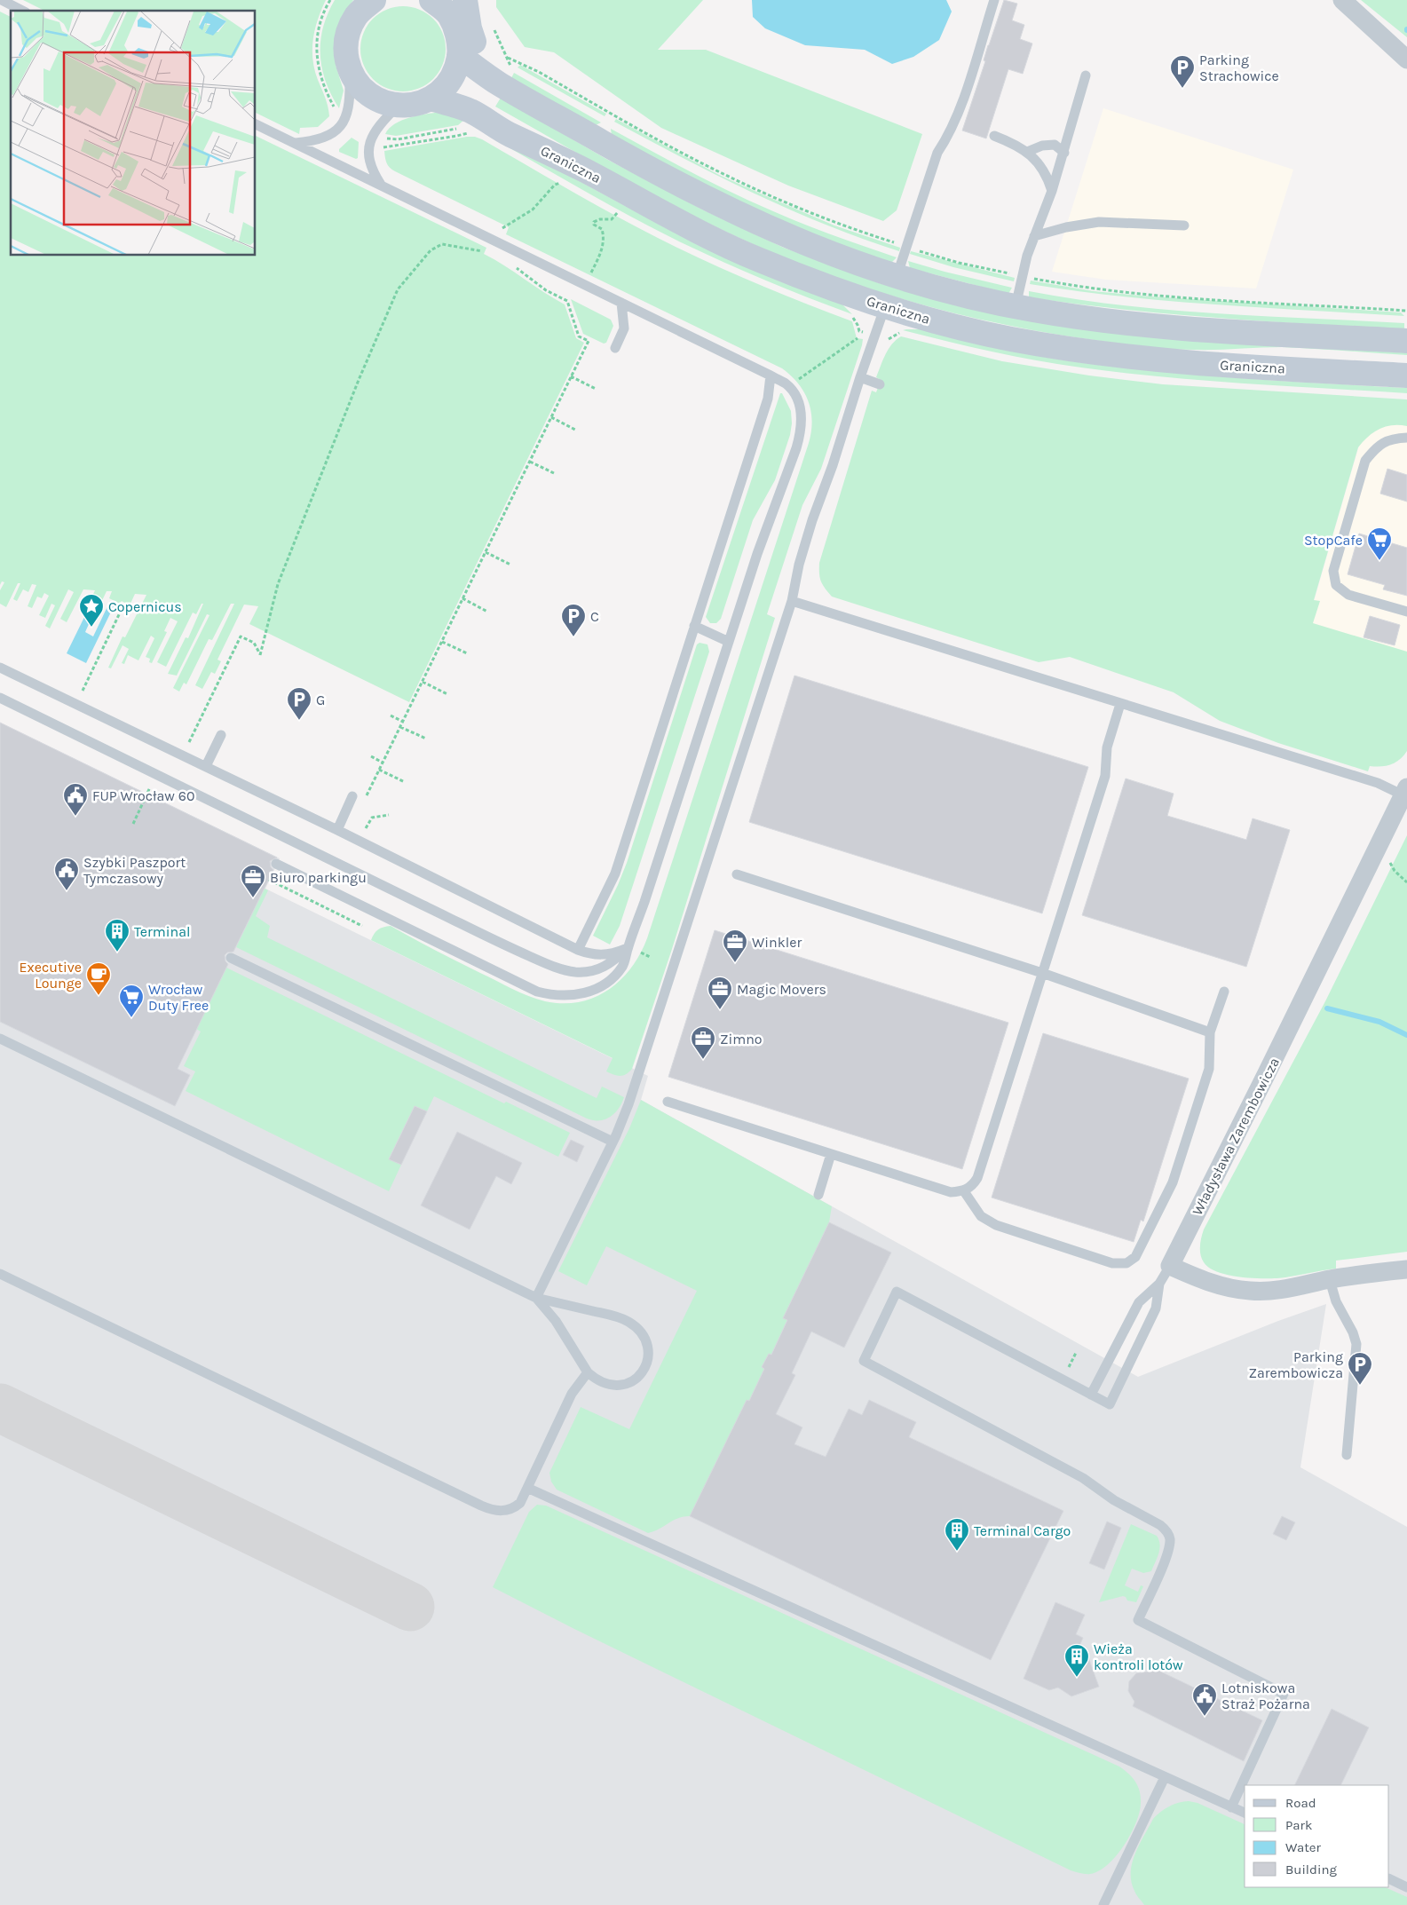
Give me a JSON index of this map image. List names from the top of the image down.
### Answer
{
  "streets": {
    "main road": ["Graniczna"],
    "street": ["Władysława Zarembowicza"]
  },
  "places": {
    "parking": [
      "Parking Strachowice",
      "C",
      "G",
      "Parking Zarembowicza"
    ],
    "supermarket": ["StopCafe", "Wrocław Duty Free"],
    "place": ["Copernicus"],
    "public building": ["FUP Wrocław 60", "Szybki Paszport Tymczasowy", "Lotniskowa Straż Pożarna"],
    "office": [
      "Biuro parkingu",
      "Winkler",
      "Magic Movers",
      "Zimno"
    ],
    "building": ["Terminal", "Terminal Cargo", "Wieża kontroli lotów"],
    "cafe": ["Executive Lounge"]
  },
  "legend": [
    "Road",
    "Park",
    "Water",
    "Building"
  ]
}
